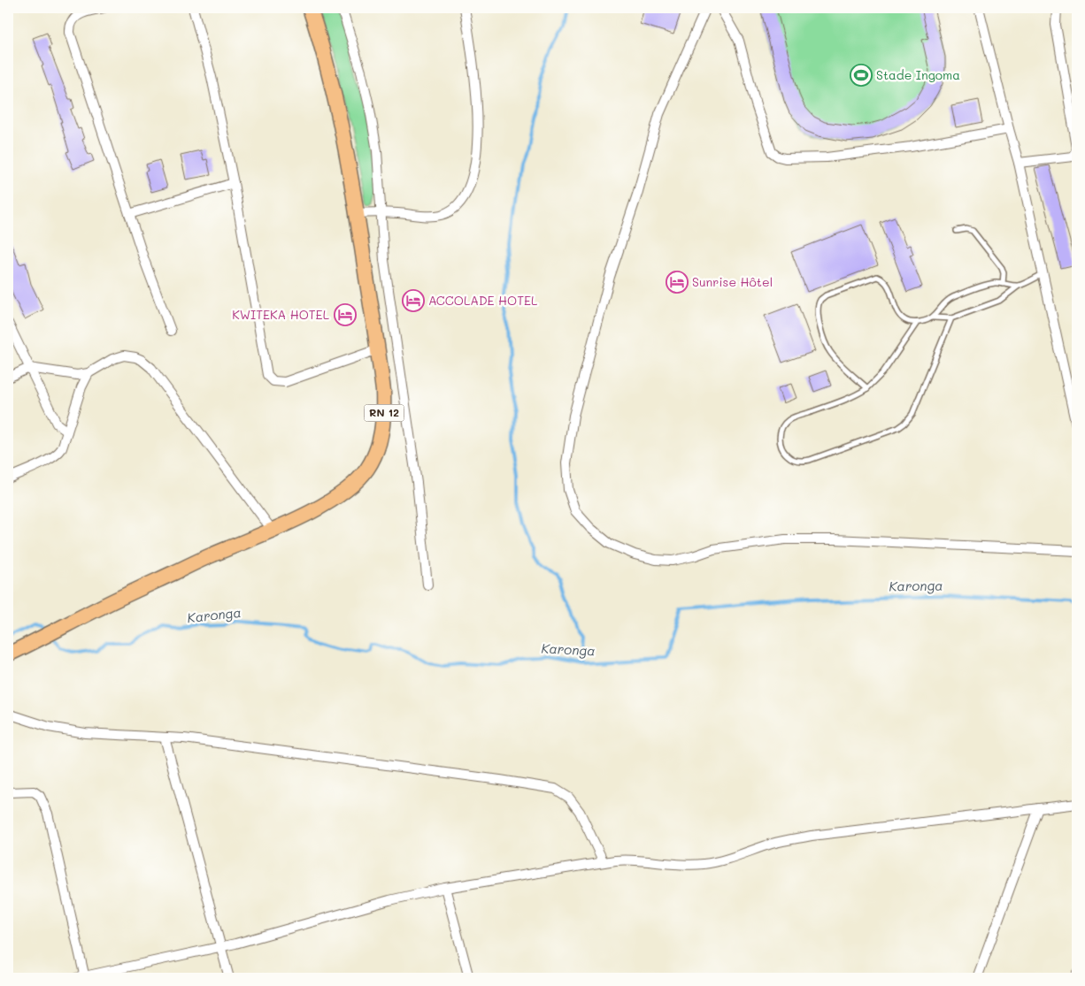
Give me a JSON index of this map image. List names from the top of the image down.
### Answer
{
  "streets": {
    "main road": ["RN 12"]
  },
  "water": ["Karonga"],
  "places": {
    "sports": ["Stade Ingoma"],
    "hotel": ["Sunrise Hôtel", "ACCOLADE HOTEL", "KWITEKA HOTEL"]
  }
}
